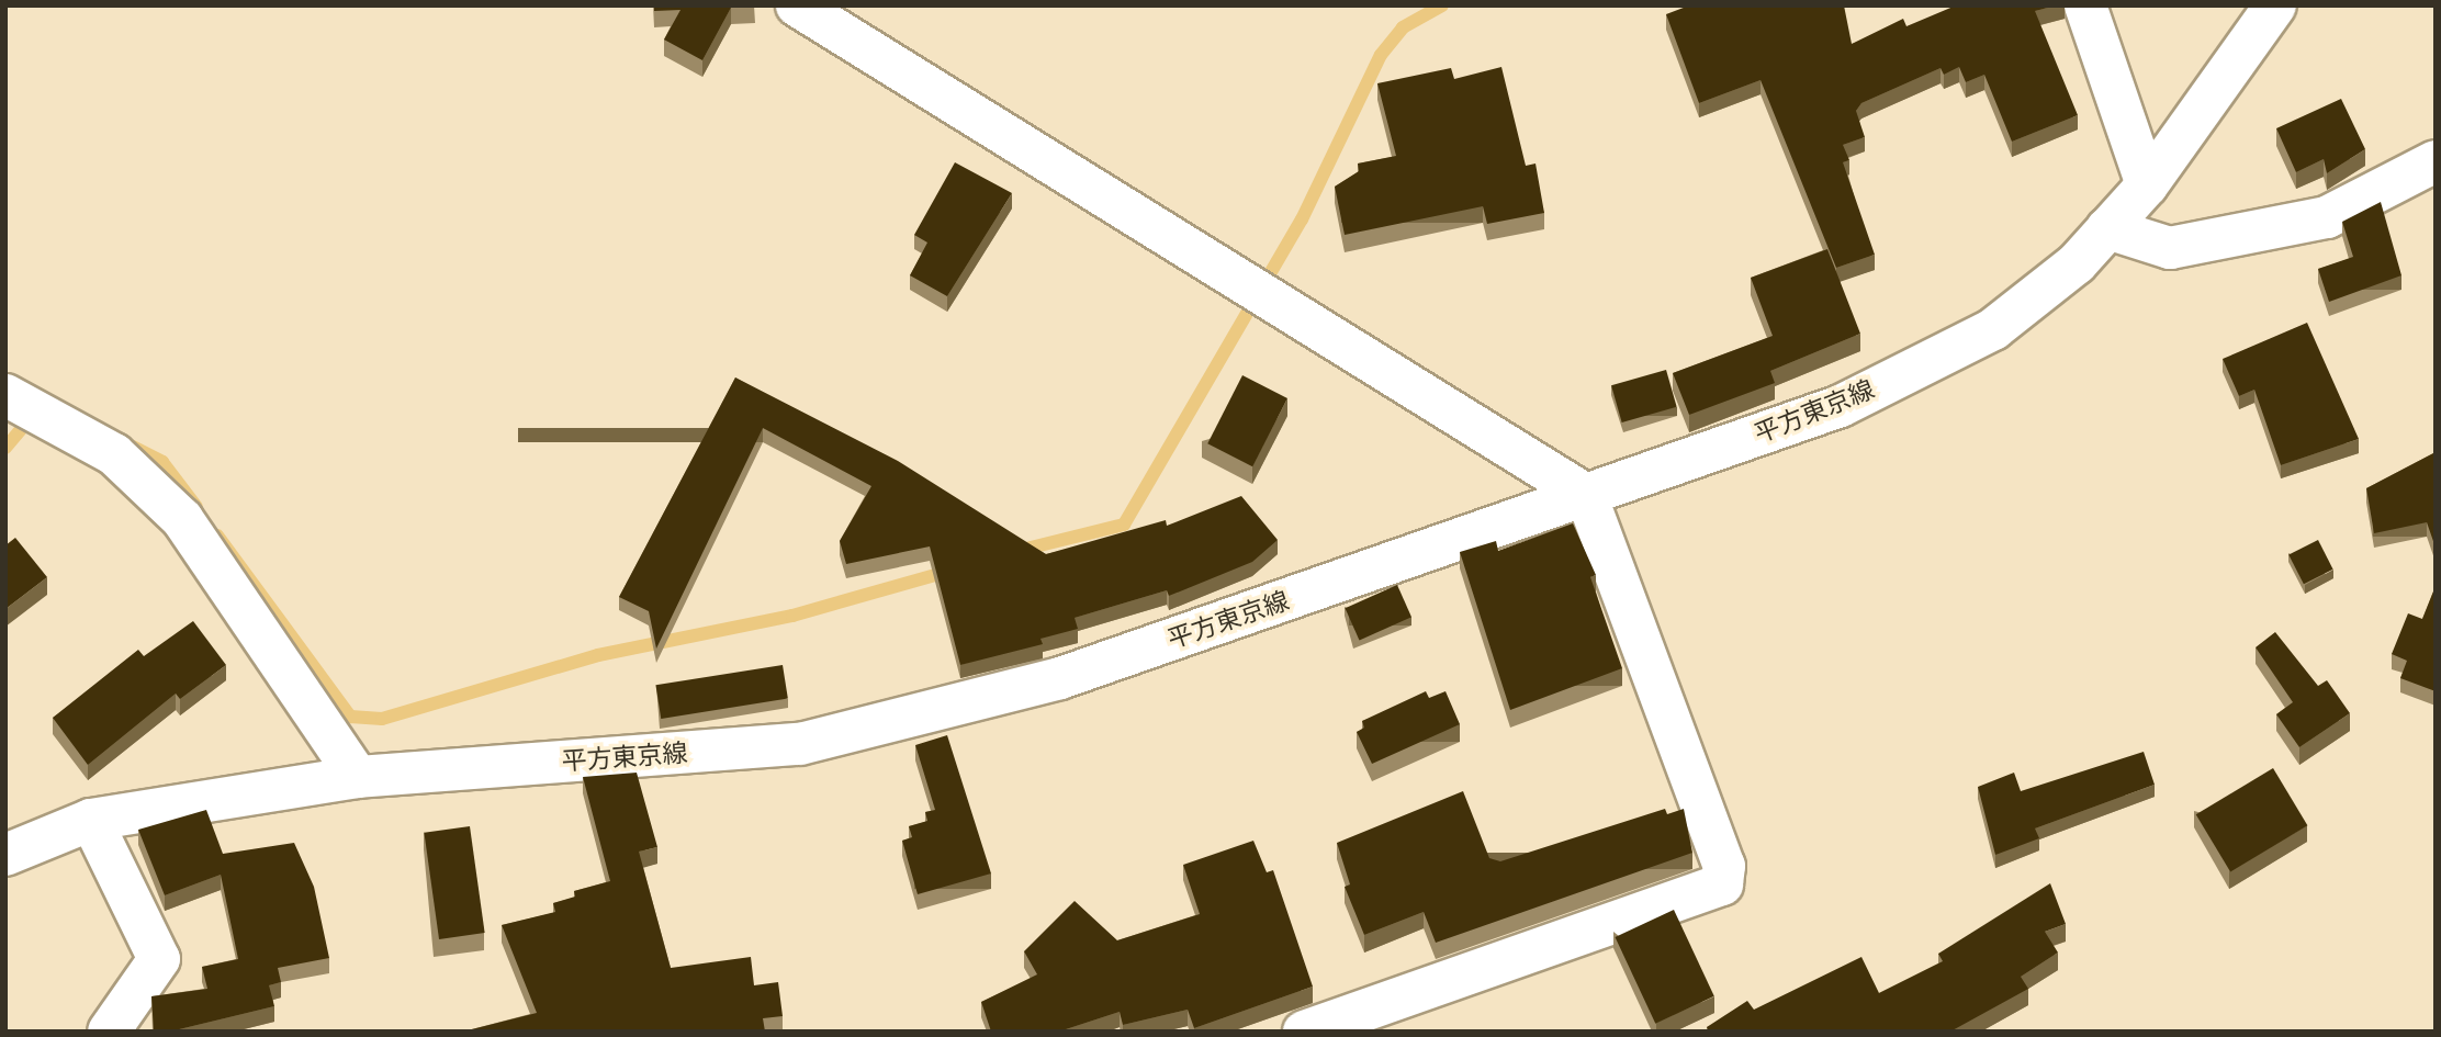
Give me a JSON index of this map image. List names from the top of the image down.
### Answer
{
  "streets": {
    "street": ["平方東京線"]
  }
}
